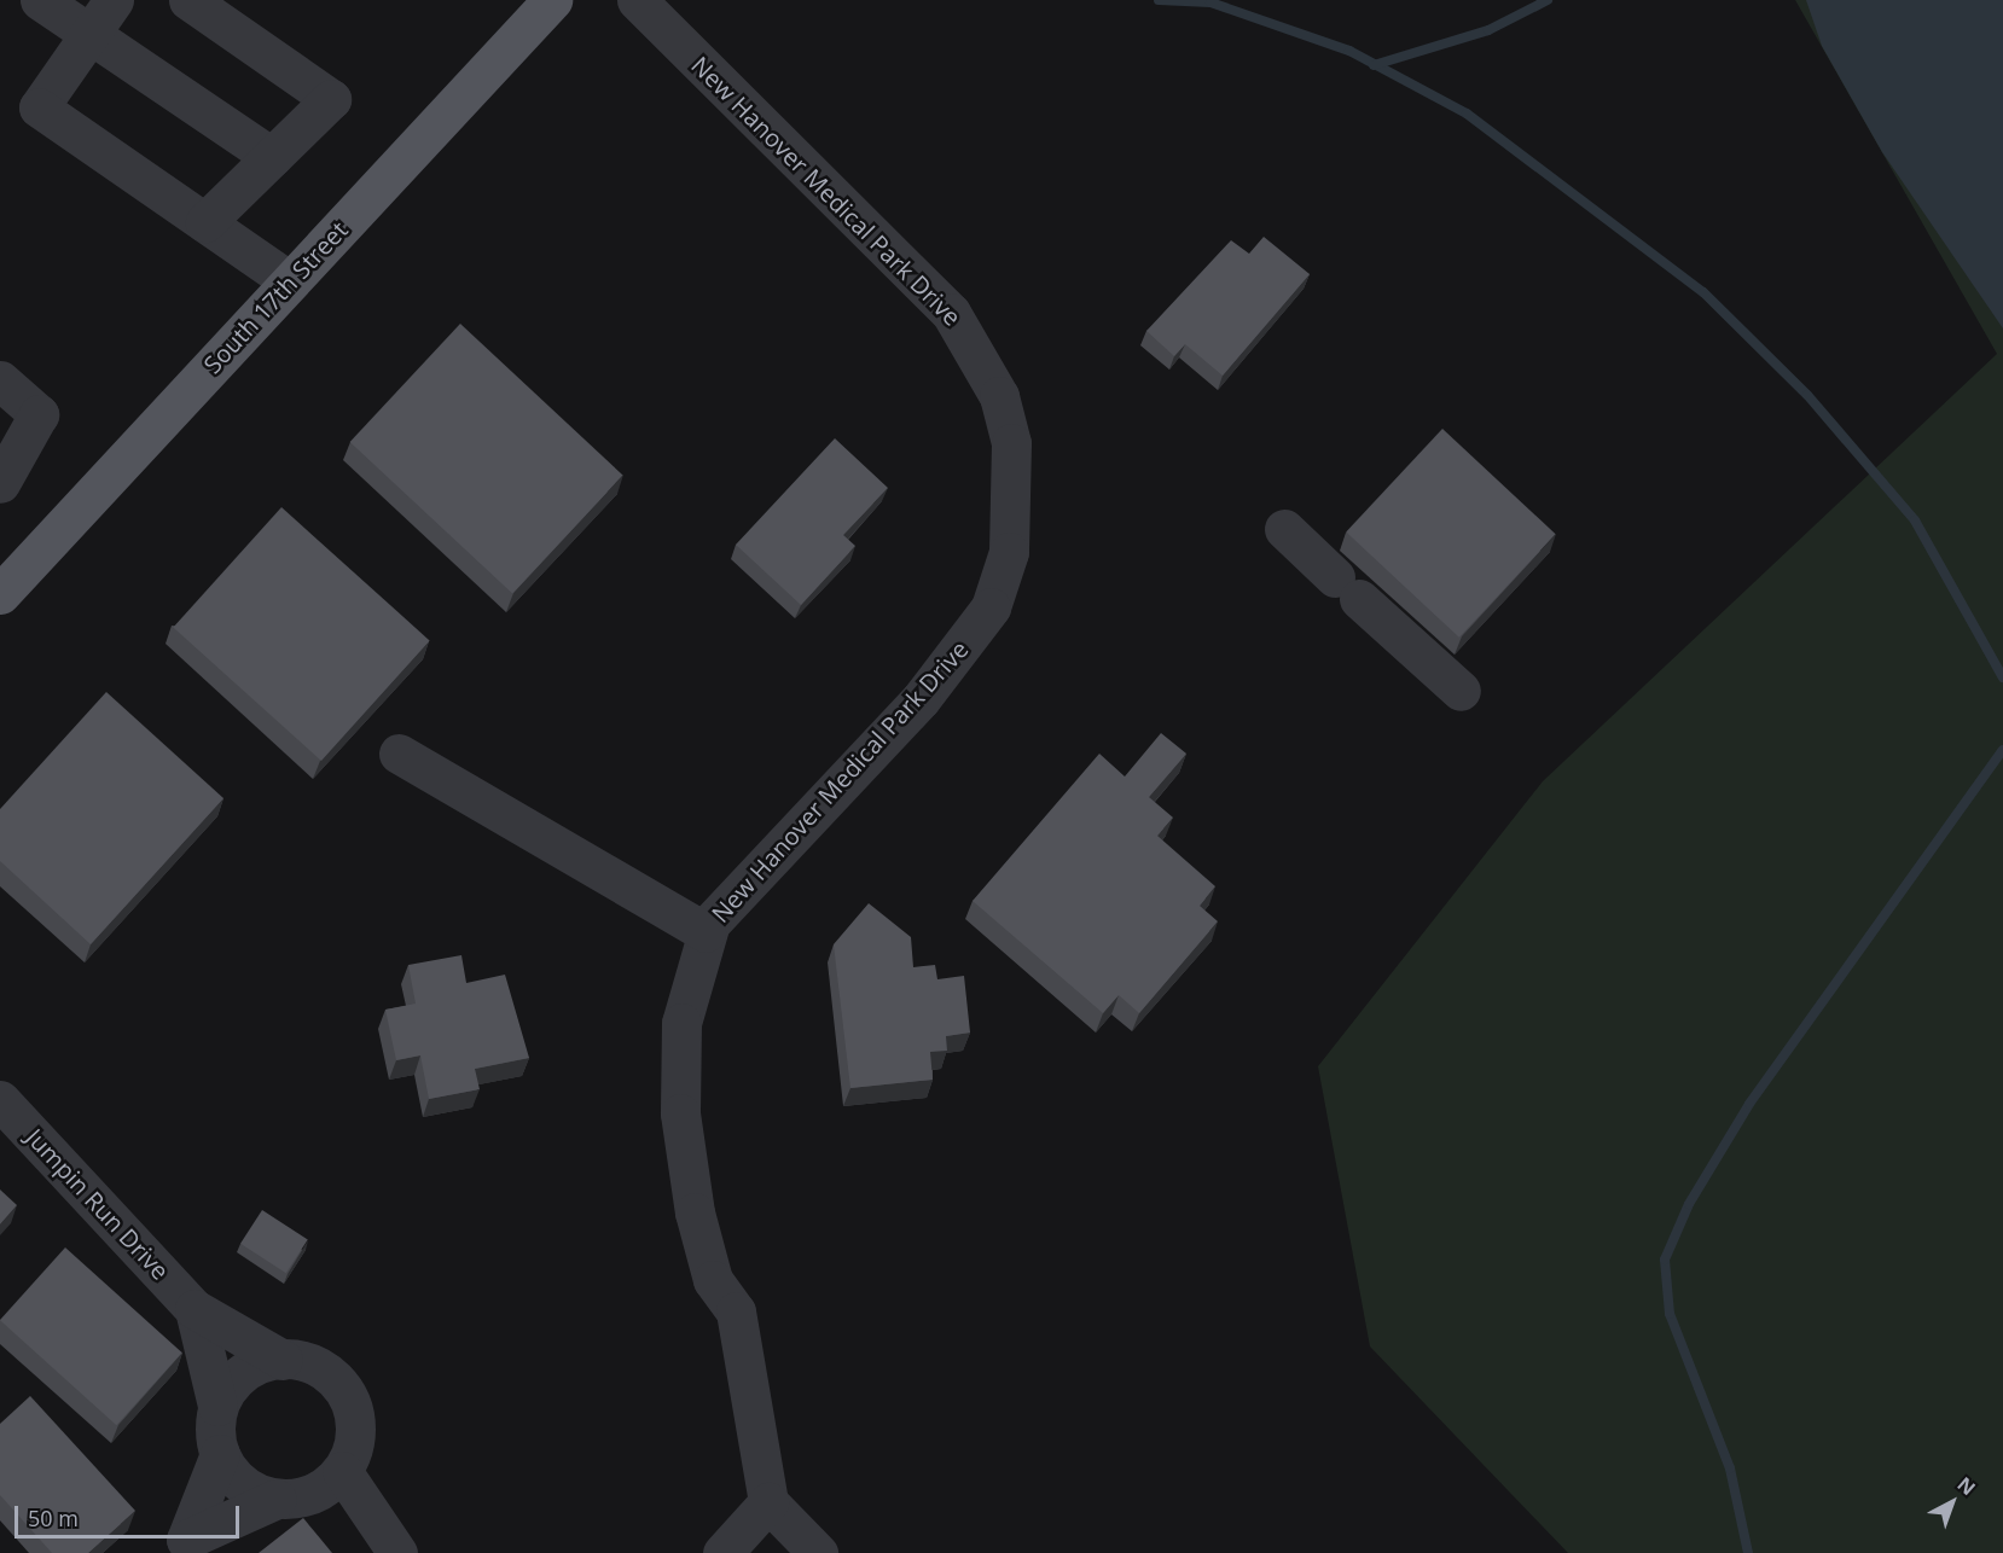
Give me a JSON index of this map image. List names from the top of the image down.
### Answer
{
  "streets": {
    "main road": ["South 17th Street"],
    "street": ["New Hanover Medical Park Drive", "Jumpin Run Drive"]
  },
  "scale_bar": "50 m",
  "north": "top right"
}
